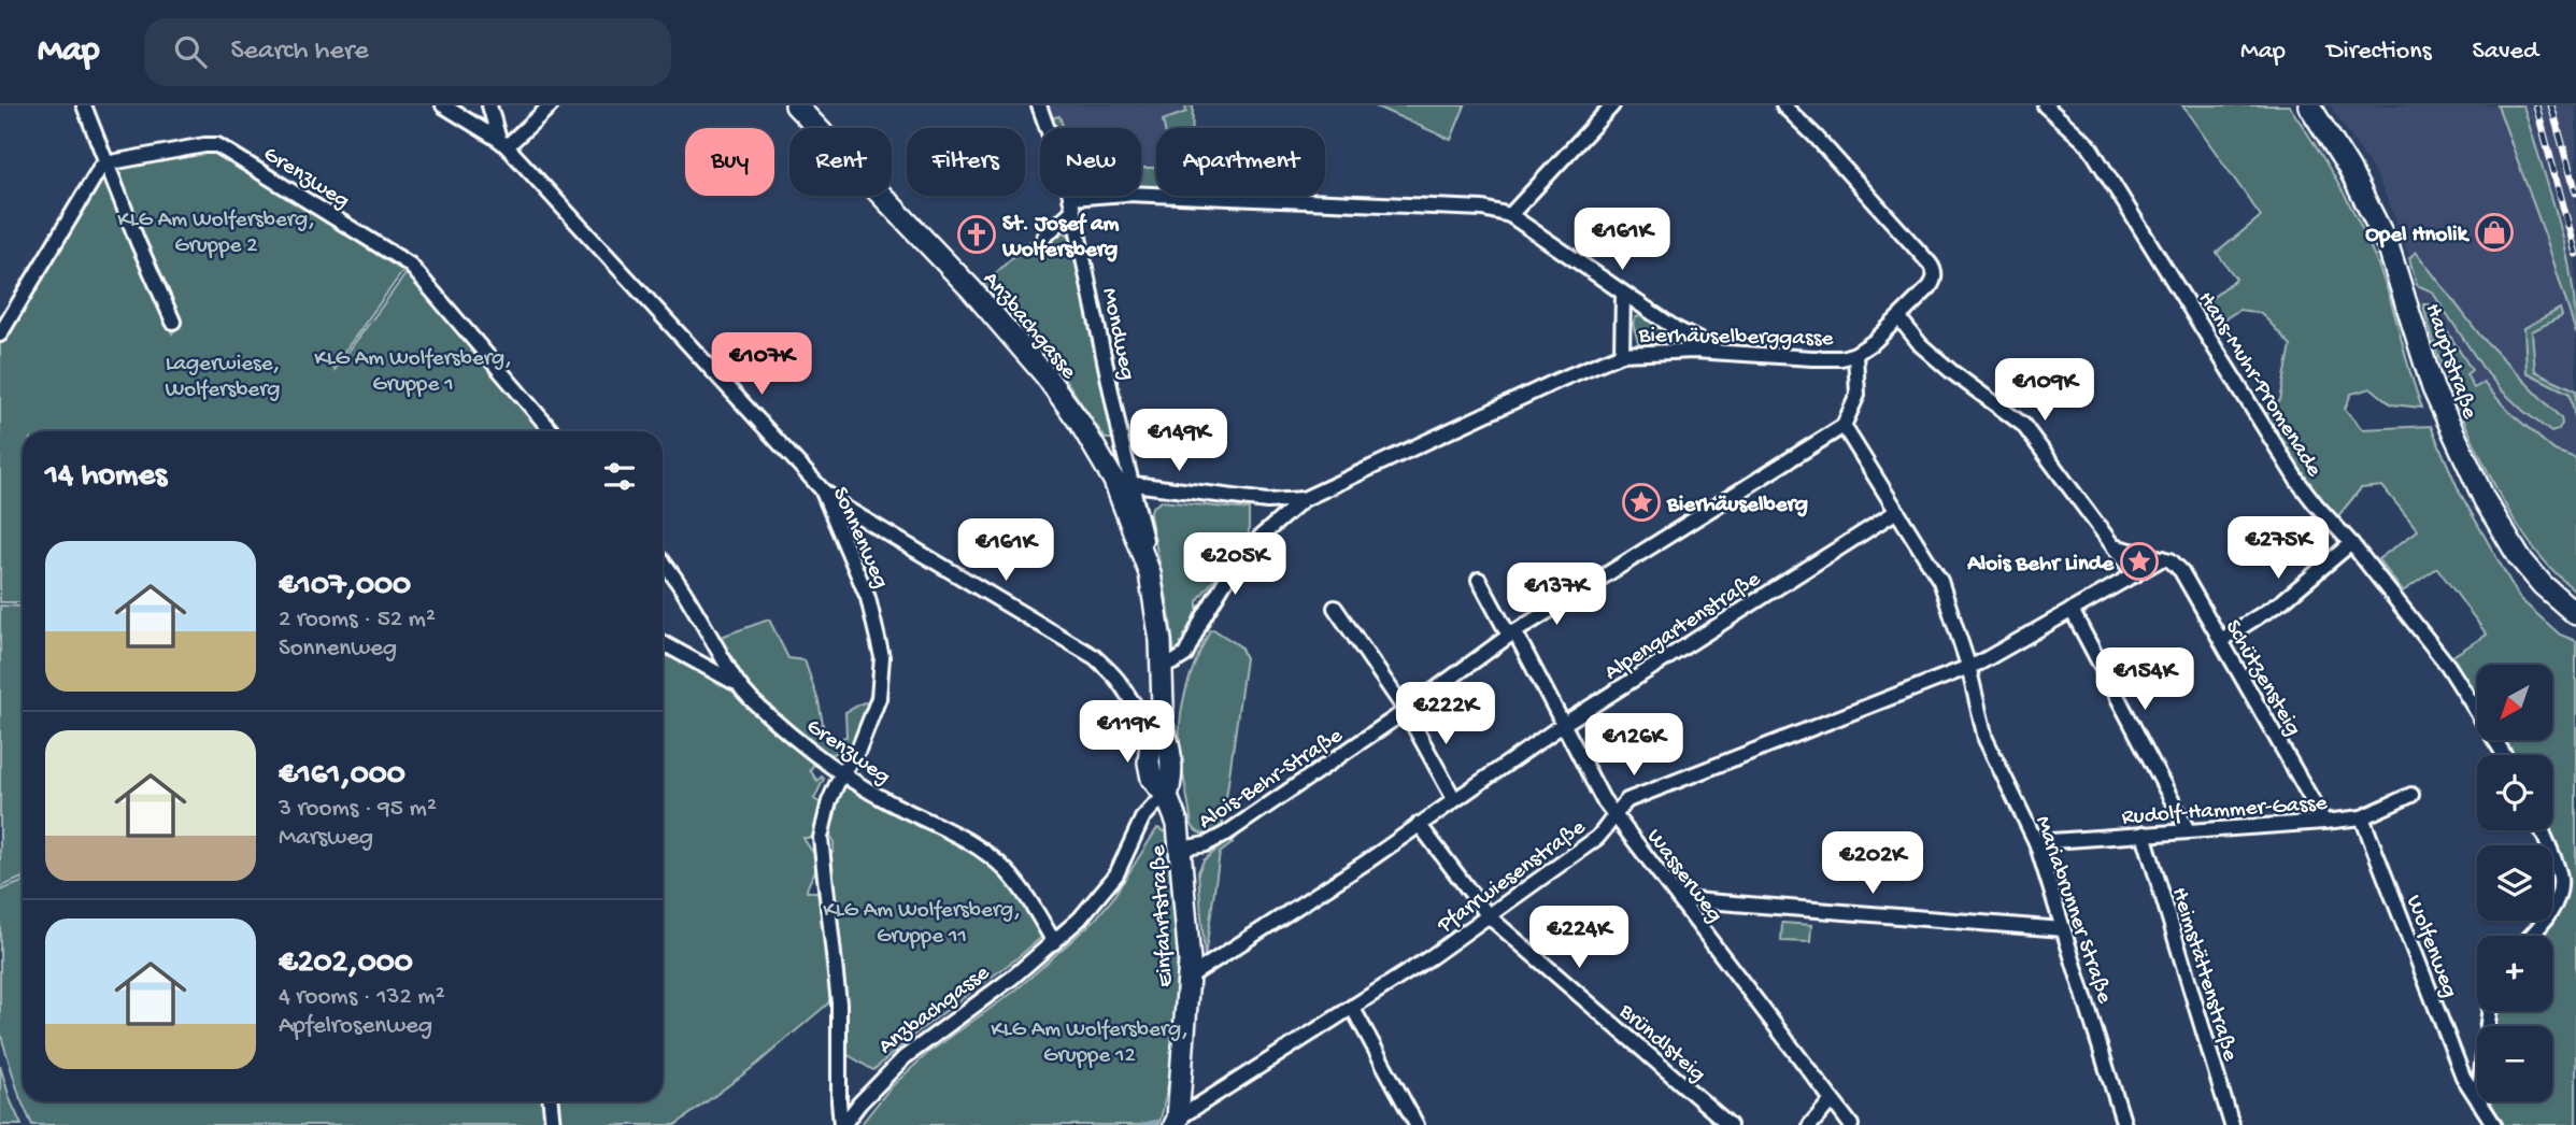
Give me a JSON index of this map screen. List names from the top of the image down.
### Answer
{
  "streets": {
    "street": [
      "Grenzweg",
      "Anzbachgasse",
      "Mondweg",
      "Bierhäuselberggasse",
      "Hauptstraße",
      "Hans-Muhr-Promenade",
      "Sonnenweg",
      "Alpengartenstraße",
      "Schützensteig",
      "Alois-Behr-Straße",
      "Rudolf-Hammer-Gasse",
      "Pfarrwiesenstraße",
      "Wasserweg",
      "Mariabrunner Straße",
      "Einfahrtstraße",
      "Wolfenweg",
      "Heimstättenstraße",
      "Bründlsteig"
    ]
  },
  "crossings": [
    ["Grenzweg", "Anzbachgasse"],
    ["Grenzweg", "Sonnenweg"],
    ["Anzbachgasse", "Mondweg"],
    ["Anzbachgasse", "Bierhäuselberggasse"],
    ["Anzbachgasse", "Sonnenweg"],
    ["Anzbachgasse", "Einfahrtstraße"],
    ["Mondweg", "Bierhäuselberggasse"],
    ["Alpengartenstraße", "Wasserweg"],
    ["Alpengartenstraße", "Mariabrunner Straße"],
    ["Alpengartenstraße", "Einfahrtstraße"],
    ["Alpengartenstraße", "Bründlsteig"],
    ["Schützensteig", "Rudolf-Hammer-Gasse"],
    ["Schützensteig", "Pfarrwiesenstraße"],
    ["Alois-Behr-Straße", "Wasserweg"],
    ["Alois-Behr-Straße", "Mariabrunner Straße"],
    ["Alois-Behr-Straße", "Einfahrtstraße"],
    ["Rudolf-Hammer-Gasse", "Mariabrunner Straße"],
    ["Rudolf-Hammer-Gasse", "Wolfenweg"],
    ["Rudolf-Hammer-Gasse", "Heimstättenstraße"],
    ["Pfarrwiesenstraße", "Wasserweg"],
    ["Pfarrwiesenstraße", "Mariabrunner Straße"],
    ["Pfarrwiesenstraße", "Einfahrtstraße"],
    ["Pfarrwiesenstraße", "Bründlsteig"]
  ],
  "parks": [
    "KLG Am Wolfersberg, Gruppe 2",
    "KLG Am Wolfersberg, Gruppe 1",
    "Lagerwiese, Wolfersberg",
    "KLG Am Wolfersberg, Gruppe 11",
    "KLG Am Wolfersberg, Gruppe 12"
  ],
  "places": {
    "shop": ["Opel Hnolik"],
    "church": ["St. Josef am Wolfersberg"],
    "place": ["Bierhäuselberg", "Alois Behr Linde"]
  },
  "north": "bottom left",
  "page": {
    "header": "Map",
    "search": "Search here",
    "nav": ["Map", "Directions", "Saved"],
    "chip": [
      "Buy",
      "Rent",
      "Filters",
      "New",
      "Apartment"
    ],
    "price": [
      "€161K",
      "€107K",
      "€109K",
      "€149K",
      "€275K",
      "€161K",
      "€205K",
      "€137K",
      "€154K",
      "€222K",
      "€119K",
      "€126K",
      "€202K",
      "€224K"
    ],
    "heading": "14 homes",
    "list": [
      {
        "name": "€107,000",
        "note": "2 rooms · 52 m² · Sonnenweg"
      },
      {
        "name": "€161,000",
        "note": "3 rooms · 95 m² · Marsweg"
      },
      {
        "name": "€202,000",
        "note": "4 rooms · 132 m² · Apfelrosenweg"
      }
    ],
    "map_buttons": ["+", "−"]
  }
}
